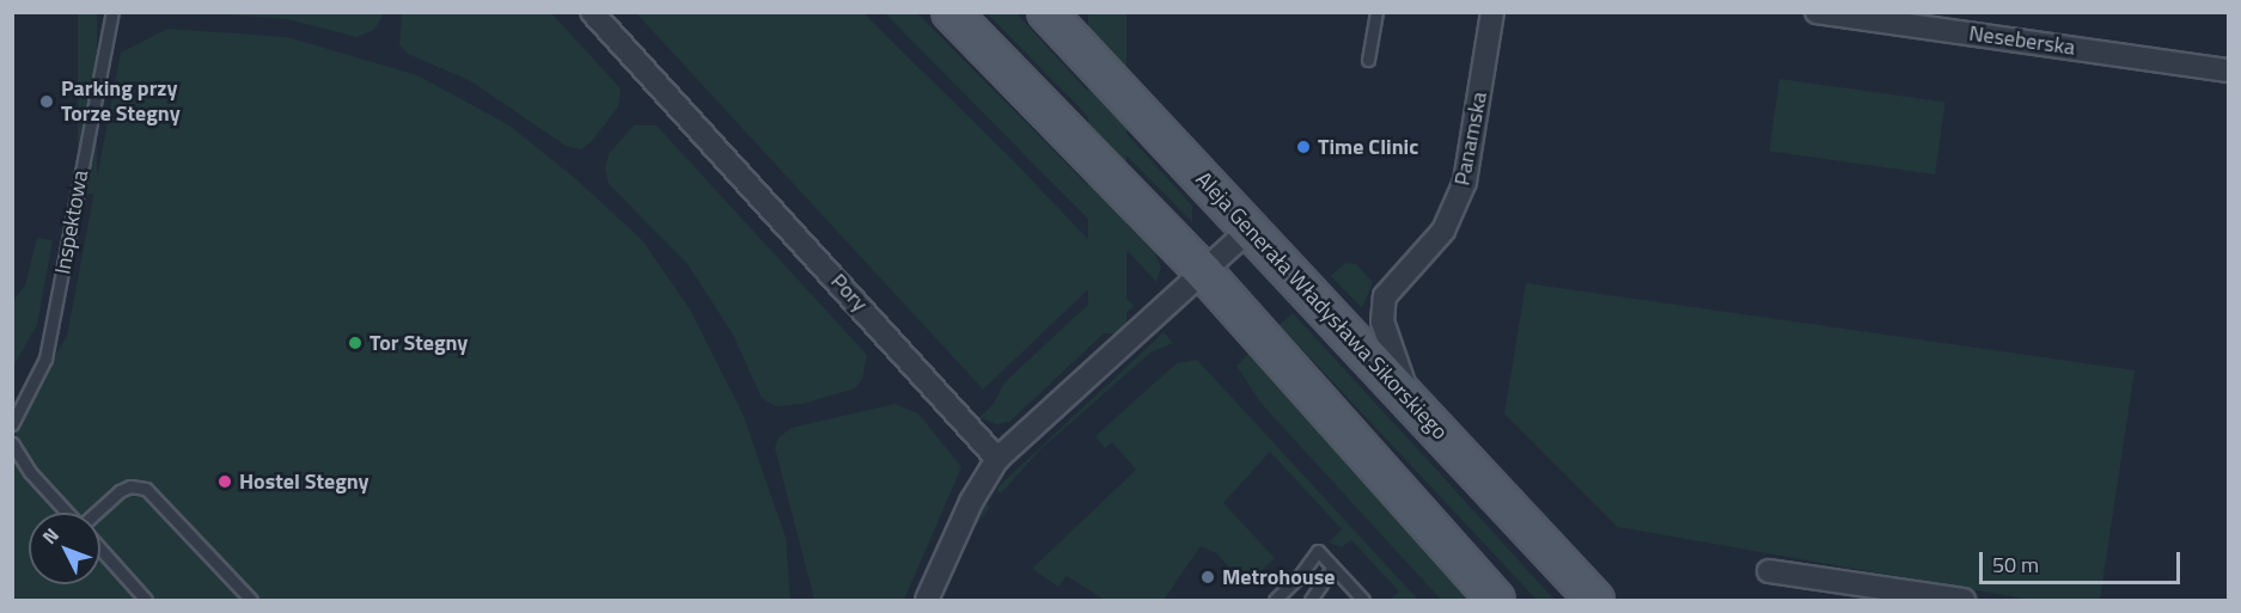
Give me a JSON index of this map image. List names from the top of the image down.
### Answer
{
  "streets": {
    "main road": ["Aleja Generała Władysława Sikorskiego"],
    "street": ["Neseberska", "Panamska", "Pory"],
    "lane": ["Inspektowa"]
  },
  "crossings": [
    ["Panamska", "Aleja Generała Władysława Sikorskiego"]
  ],
  "places": [
    "Parking przy Torze Stegny",
    "Time Clinic",
    "Tor Stegny",
    "Hostel Stegny",
    "Metrohouse"
  ],
  "scale_bar": "50 m",
  "north": "top left"
}
